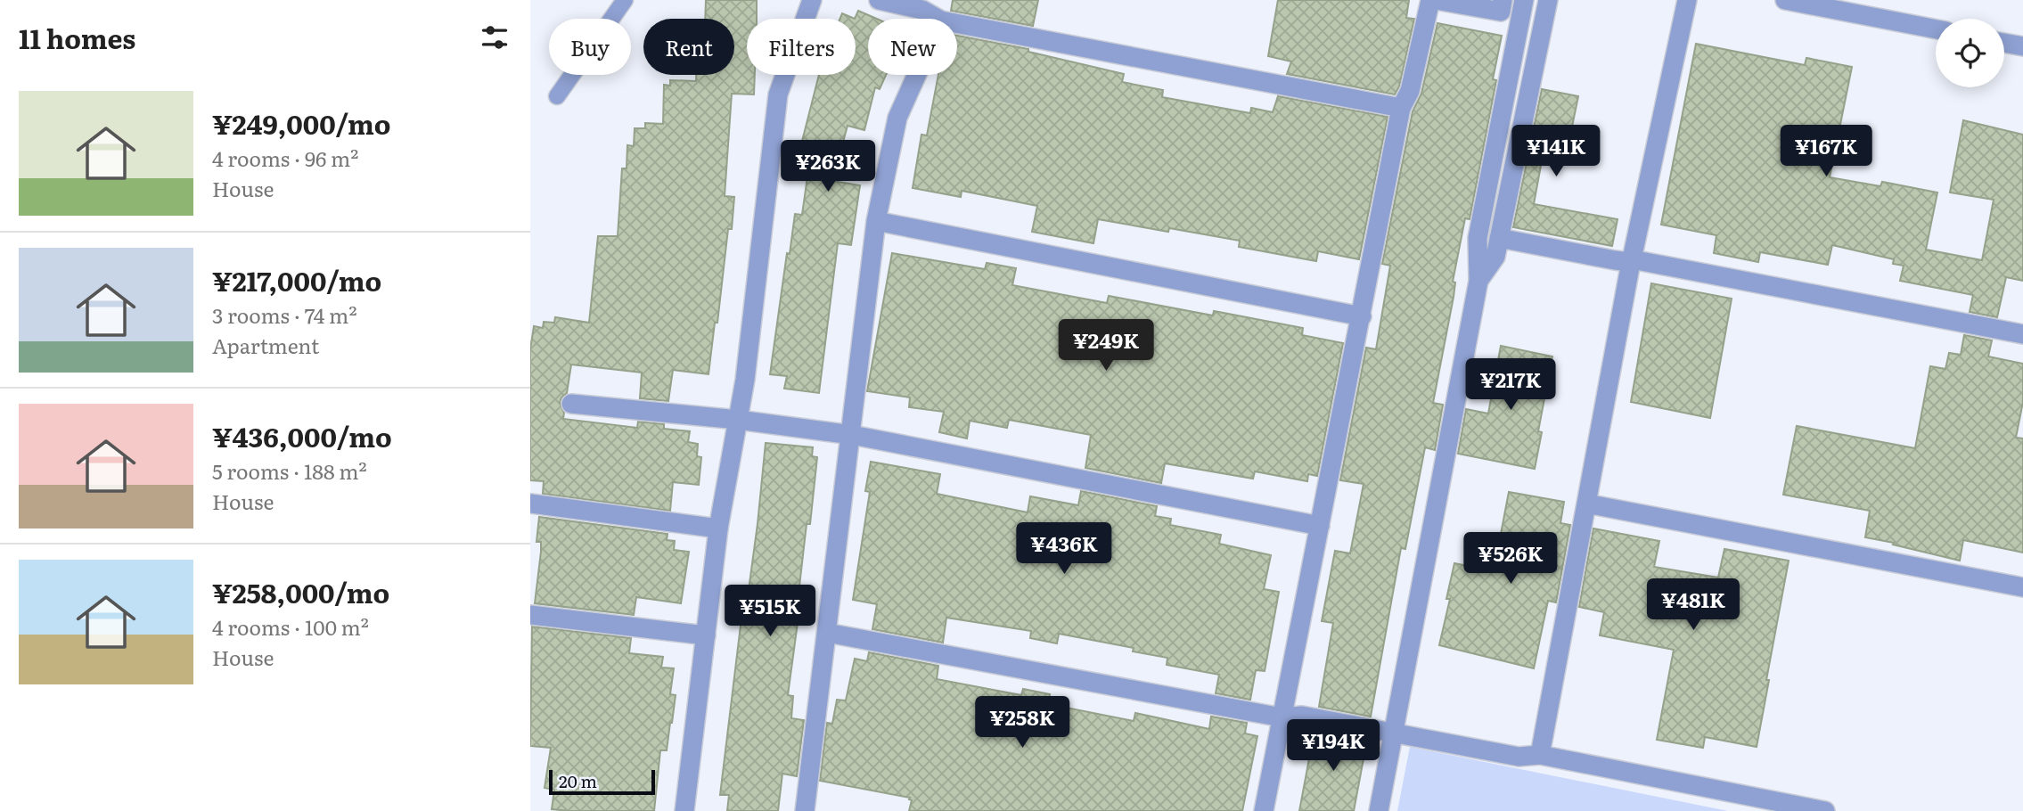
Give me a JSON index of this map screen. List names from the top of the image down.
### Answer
{
  "scale_bar": "20 m",
  "page": {
    "heading": "11 homes",
    "chip": [
      "Buy",
      "Rent",
      "Filters",
      "New"
    ],
    "list": [
      {
        "name": "¥249,000/mo",
        "note": "4 rooms · 96 m² · House"
      },
      {
        "name": "¥217,000/mo",
        "note": "3 rooms · 74 m² · Apartment"
      },
      {
        "name": "¥436,000/mo",
        "note": "5 rooms · 188 m² · House"
      },
      {
        "name": "¥258,000/mo",
        "note": "4 rooms · 100 m² · House"
      }
    ],
    "price": [
      "¥141K",
      "¥167K",
      "¥263K",
      "¥249K",
      "¥217K",
      "¥436K",
      "¥526K",
      "¥481K",
      "¥515K",
      "¥258K",
      "¥194K"
    ],
    "scale": "20 m"
  }
}
